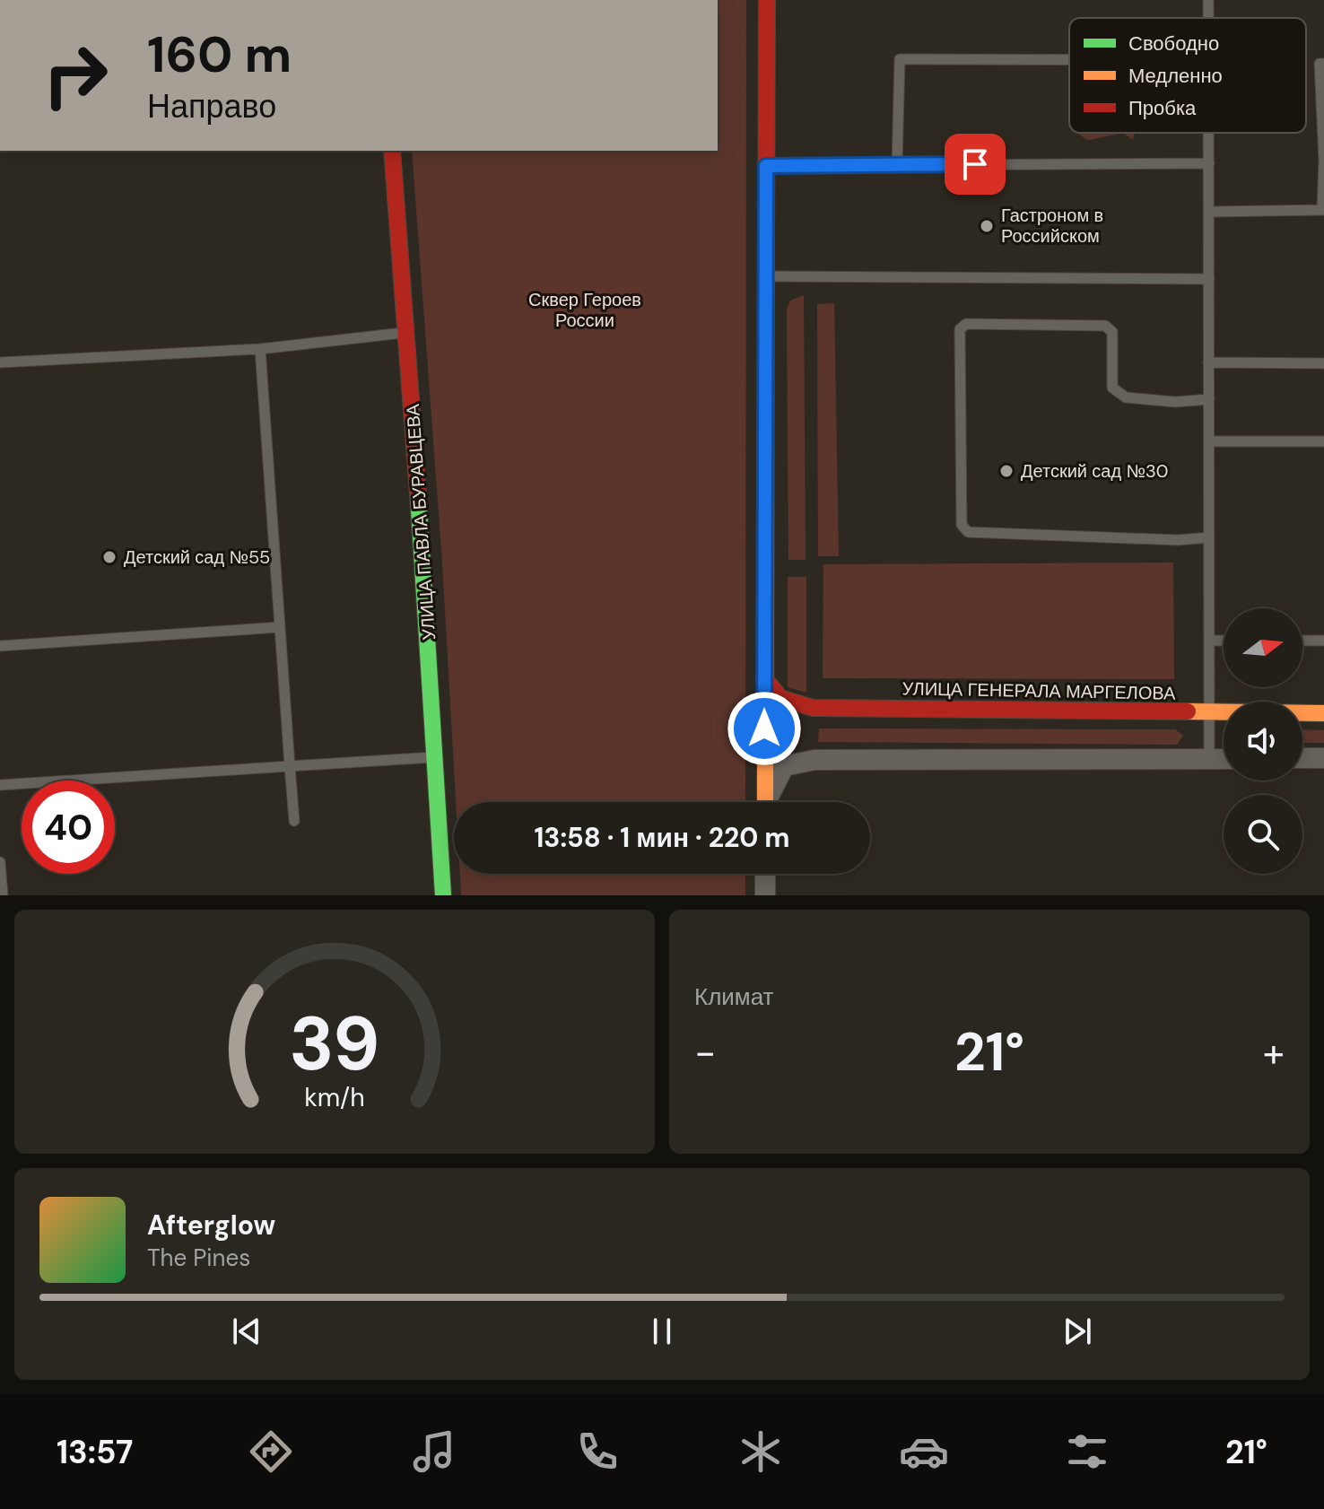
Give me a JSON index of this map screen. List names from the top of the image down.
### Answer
{
  "streets": {
    "street": ["УЛИЦА ПАВЛА БУРАВЦЕВА", "УЛИЦА ГЕНЕРАЛА МАРГЕЛОВА"]
  },
  "parks": ["Сквер Героев России"],
  "places": ["Гастроном в Российском", "Детский сад №30", "Детский сад №55"],
  "legend": ["Свободно", "Медленно", "Пробка"],
  "north": "right",
  "page": {
    "turn": ["160 m", "Направо"],
    "limit": "40",
    "trip": "13:58 · 1 мин · 220 m",
    "tile": "Климат",
    "heat": ["−", "21°", "+"],
    "song": ["Afterglow", "The Pines"],
    "tabs": ["13:57", "21°"],
    "gauge": ["39", "km/h"]
  }
}
